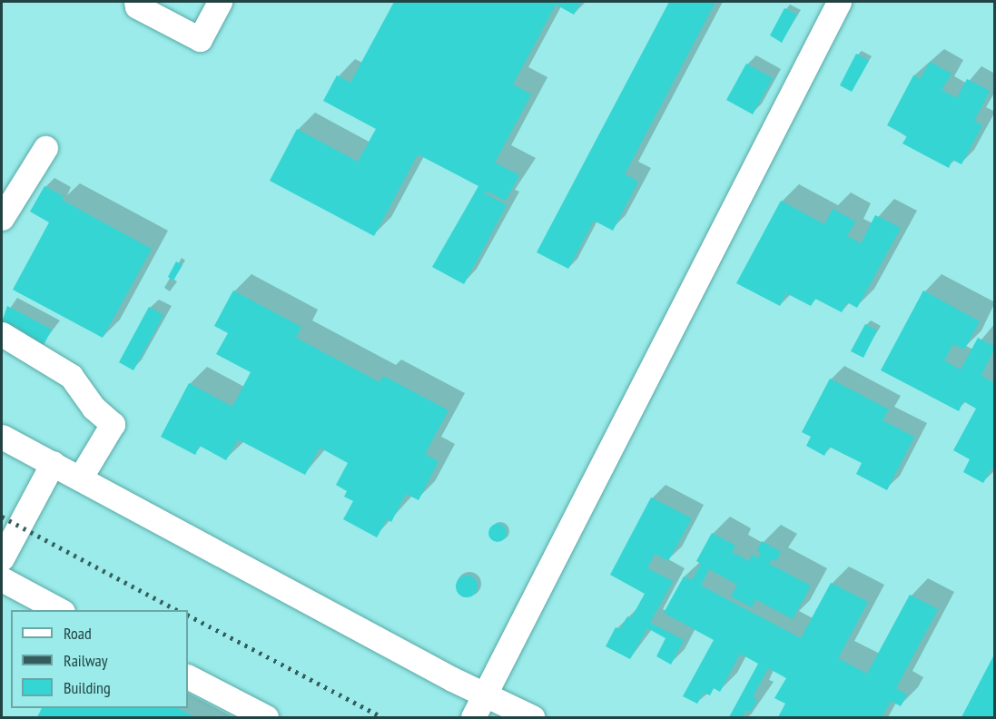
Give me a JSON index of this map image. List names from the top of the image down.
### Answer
{
  "legend": ["Road", "Railway", "Building"]
}
